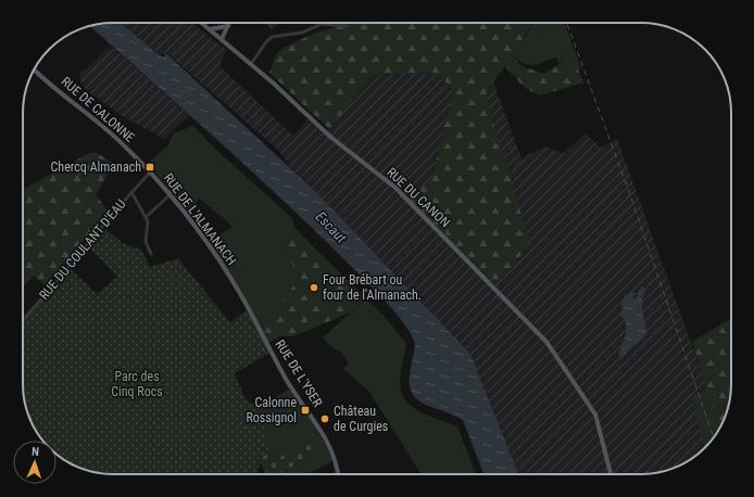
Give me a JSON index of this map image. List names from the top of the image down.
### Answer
{
  "streets": {
    "main road": [
      "RUE DE CALONNE",
      "RUE DU CANON",
      "RUE DE L'ALMANACH",
      "RUE DE L'YSER"
    ],
    "street": ["RUE DU COULANT D'EAU"]
  },
  "crossings": [
    ["RUE DE CALONNE", "RUE DE L'ALMANACH"],
    ["RUE DE CALONNE", "RUE DU COULANT D'EAU"],
    ["RUE DE L'ALMANACH", "RUE DU COULANT D'EAU"],
    ["RUE DE L'ALMANACH", "RUE DE L'YSER"]
  ],
  "water": ["Escaut"],
  "parks": ["Parc des Cinq Rocs"],
  "places": {
    "transit": ["Chercq Almanach", "Calonne Rossignol"],
    "other": ["Four Brébart ou four de l'Almanach.", "Château de Curgies"]
  },
  "north": "top"
}
